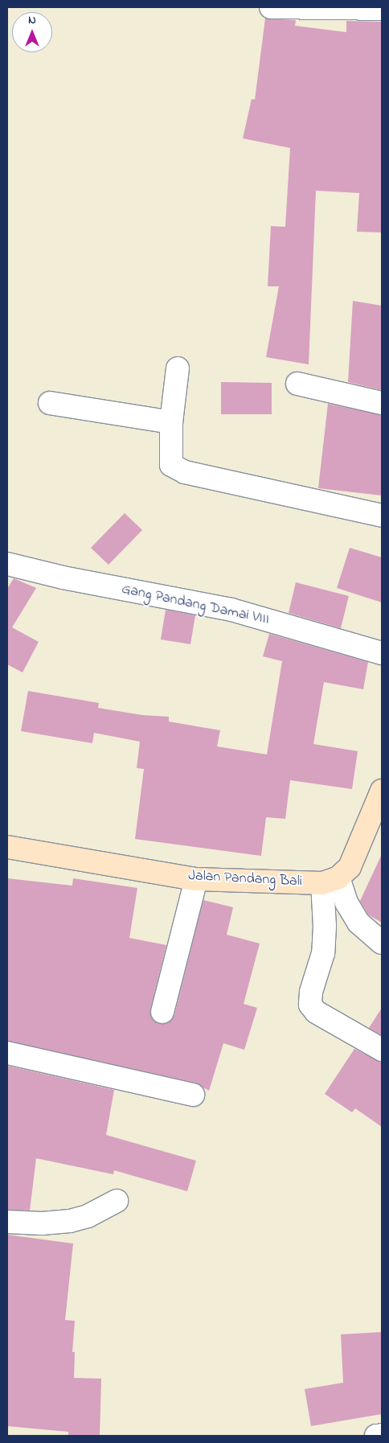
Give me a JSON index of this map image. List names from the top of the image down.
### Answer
{
  "streets": {
    "street": ["Gang Pandang Damai VIII", "Jalan Pandang Bali"]
  },
  "north": "top"
}
